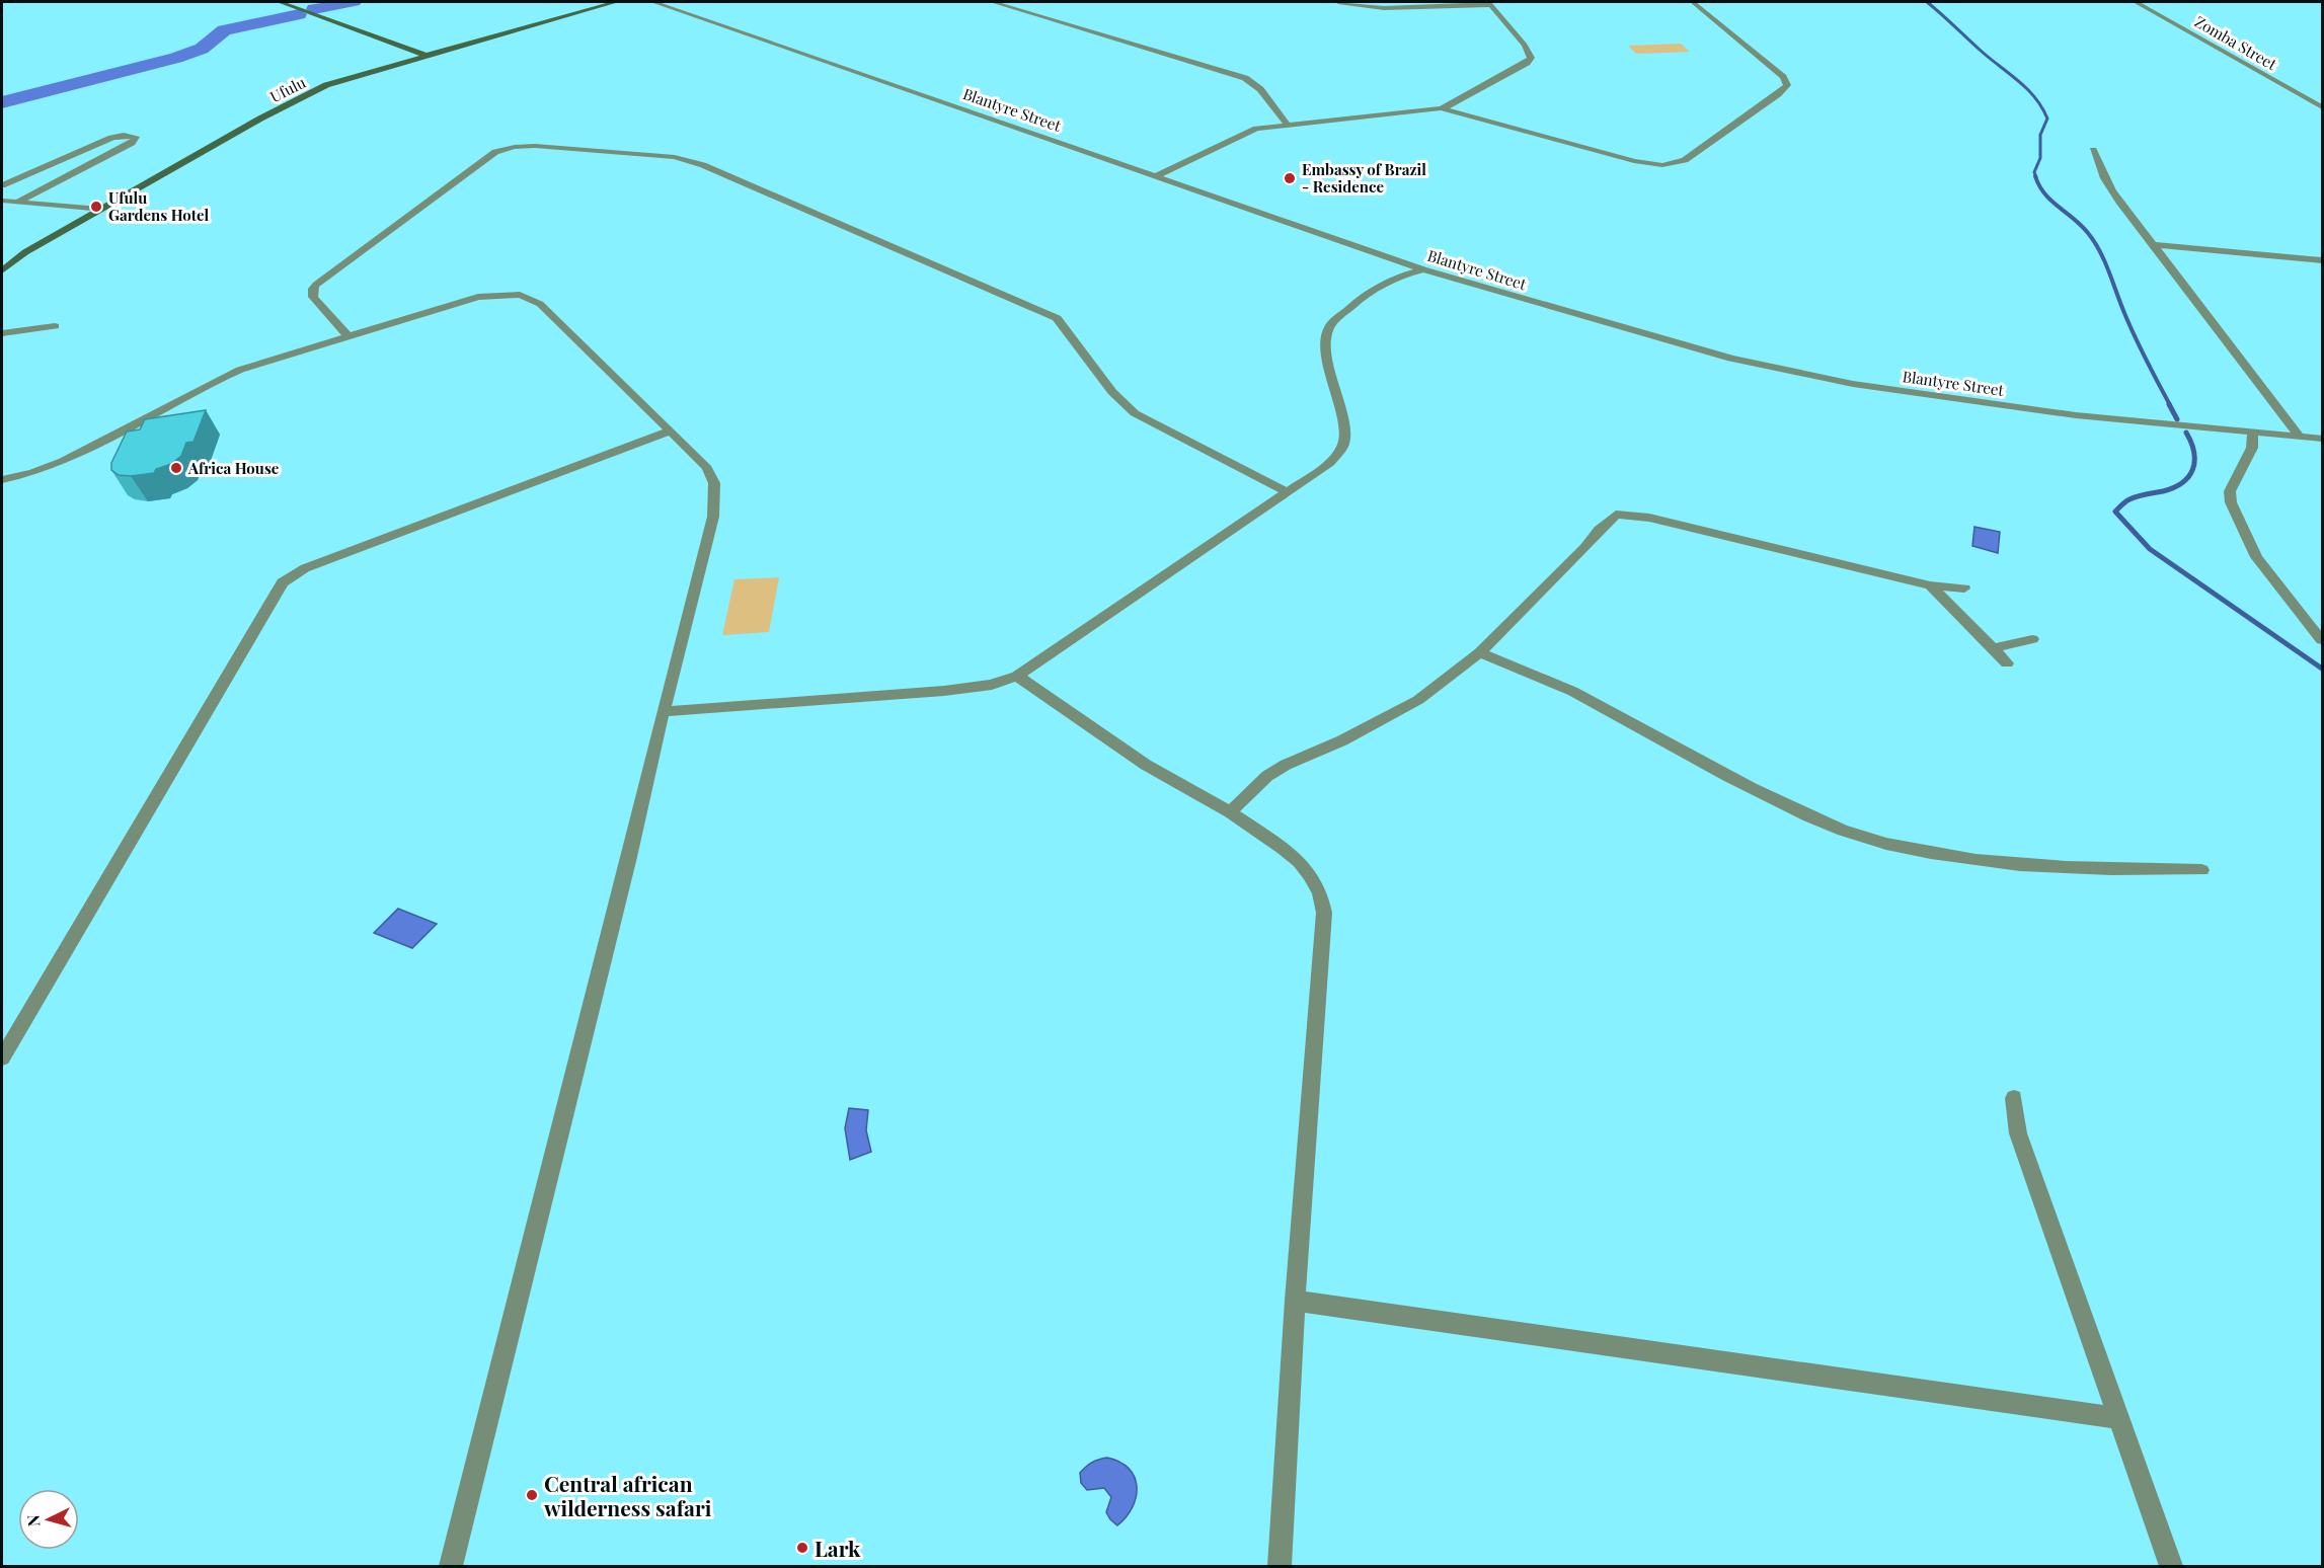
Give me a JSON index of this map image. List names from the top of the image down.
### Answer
{
  "streets": {
    "street": ["Zomba Street", "Ufulu", "Blantyre Street"]
  },
  "places": [
    "Embassy of Brazil - Residence",
    "Ufulu Gardens Hotel",
    "Africa House",
    "Central african wilderness safari",
    "Lark"
  ],
  "north": "left"
}
